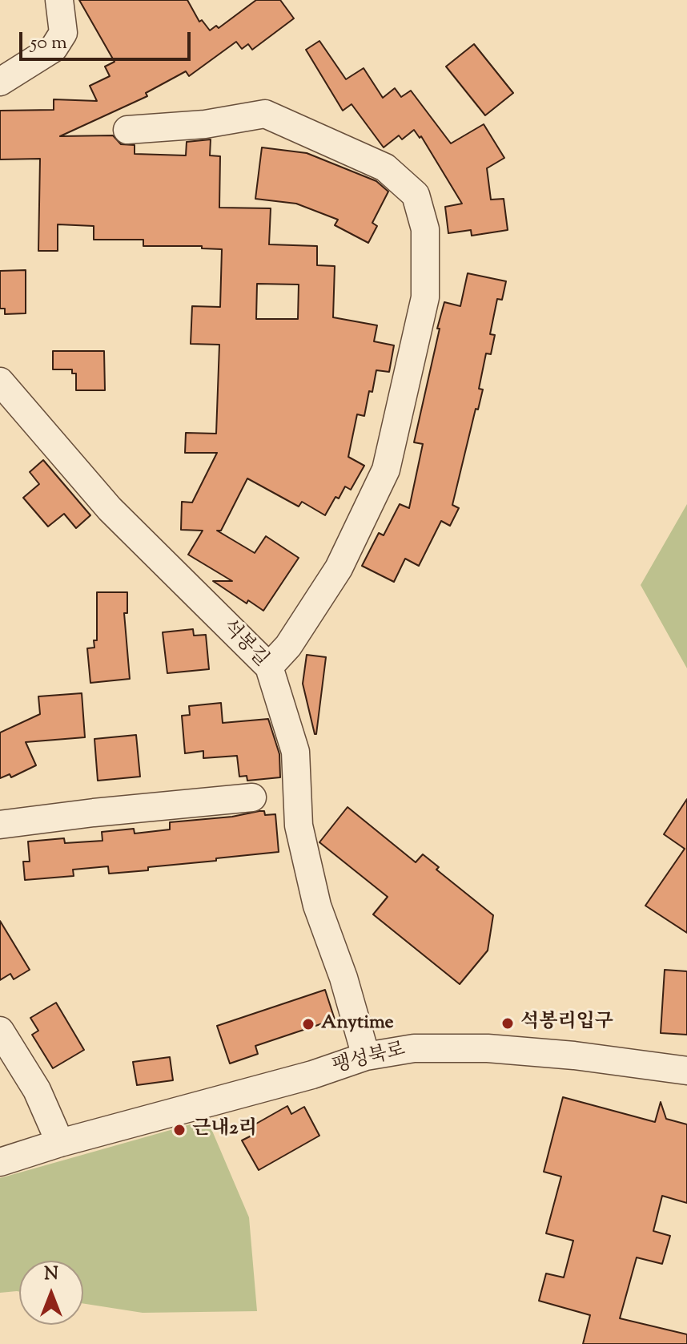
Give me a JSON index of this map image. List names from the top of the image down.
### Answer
{
  "streets": {
    "street": ["석봉길", "팽성북로"]
  },
  "crossings": [
    ["석봉길", "팽성북로"]
  ],
  "places": ["석봉리입구", "Anytime", "근내2리"],
  "scale_bar": "50 m",
  "north": "top"
}
